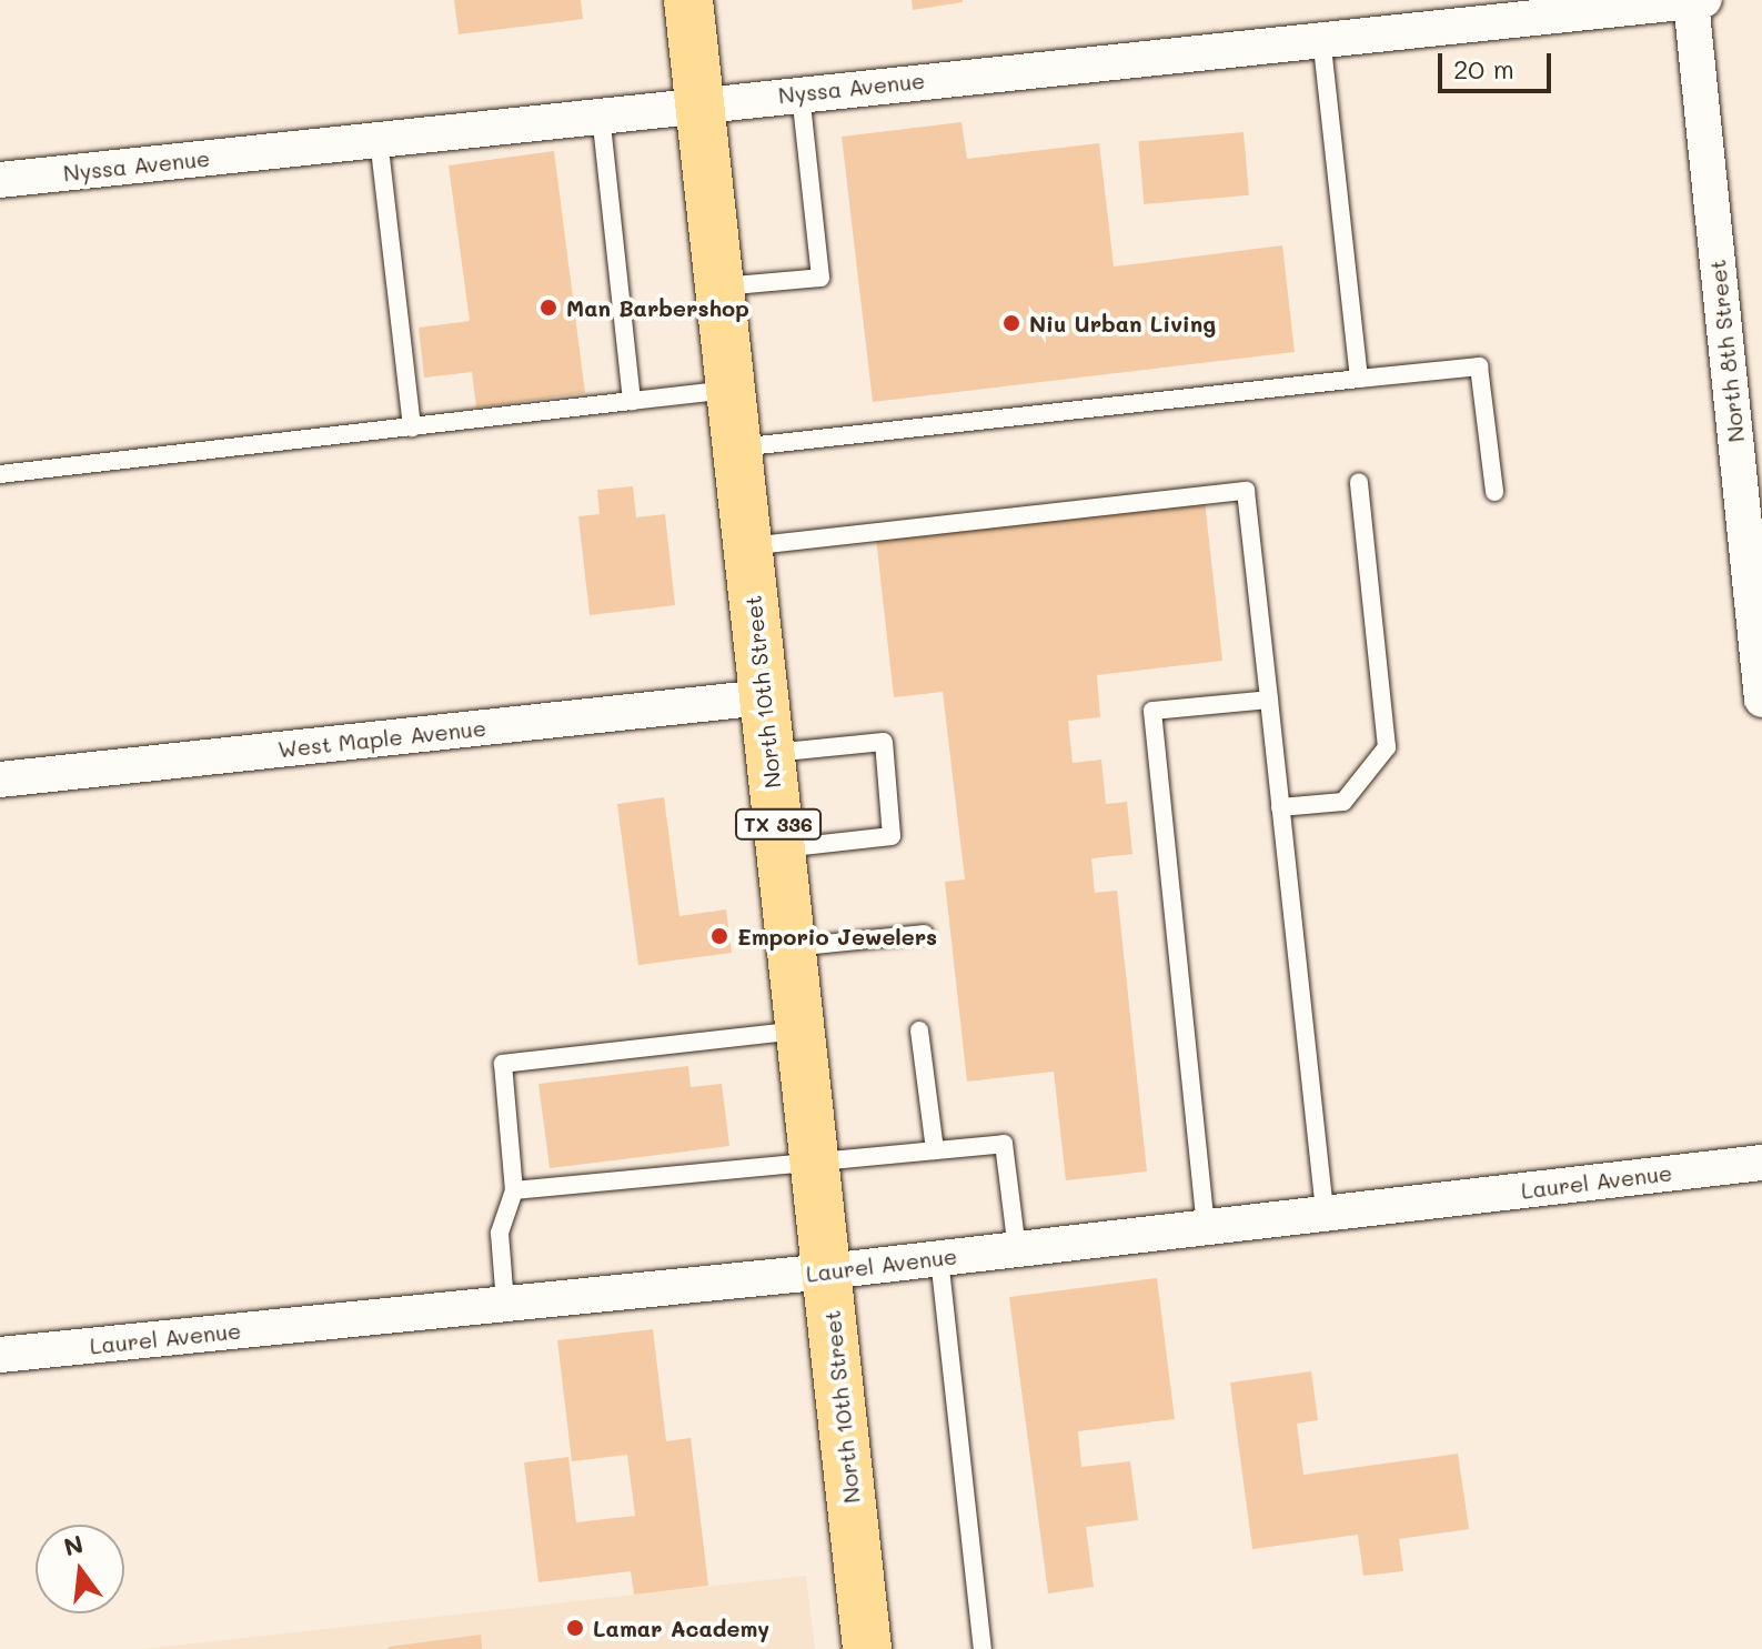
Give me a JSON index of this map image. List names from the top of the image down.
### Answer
{
  "streets": {
    "main road": ["North 10th Street", "TX 336"],
    "street": [
      "Nyssa Avenue",
      "North 8th Street",
      "West Maple Avenue",
      "Laurel Avenue"
    ]
  },
  "crossings": [
    ["Nyssa Avenue", "North 8th Street"],
    ["Nyssa Avenue", "North 10th Street"],
    ["North 10th Street", "West Maple Avenue"],
    ["North 10th Street", "Laurel Avenue"]
  ],
  "places": [
    "Man Barbershop",
    "Niu Urban Living",
    "Emporio Jewelers",
    "Lamar Academy"
  ],
  "scale_bar": "20 m",
  "north": "top"
}
